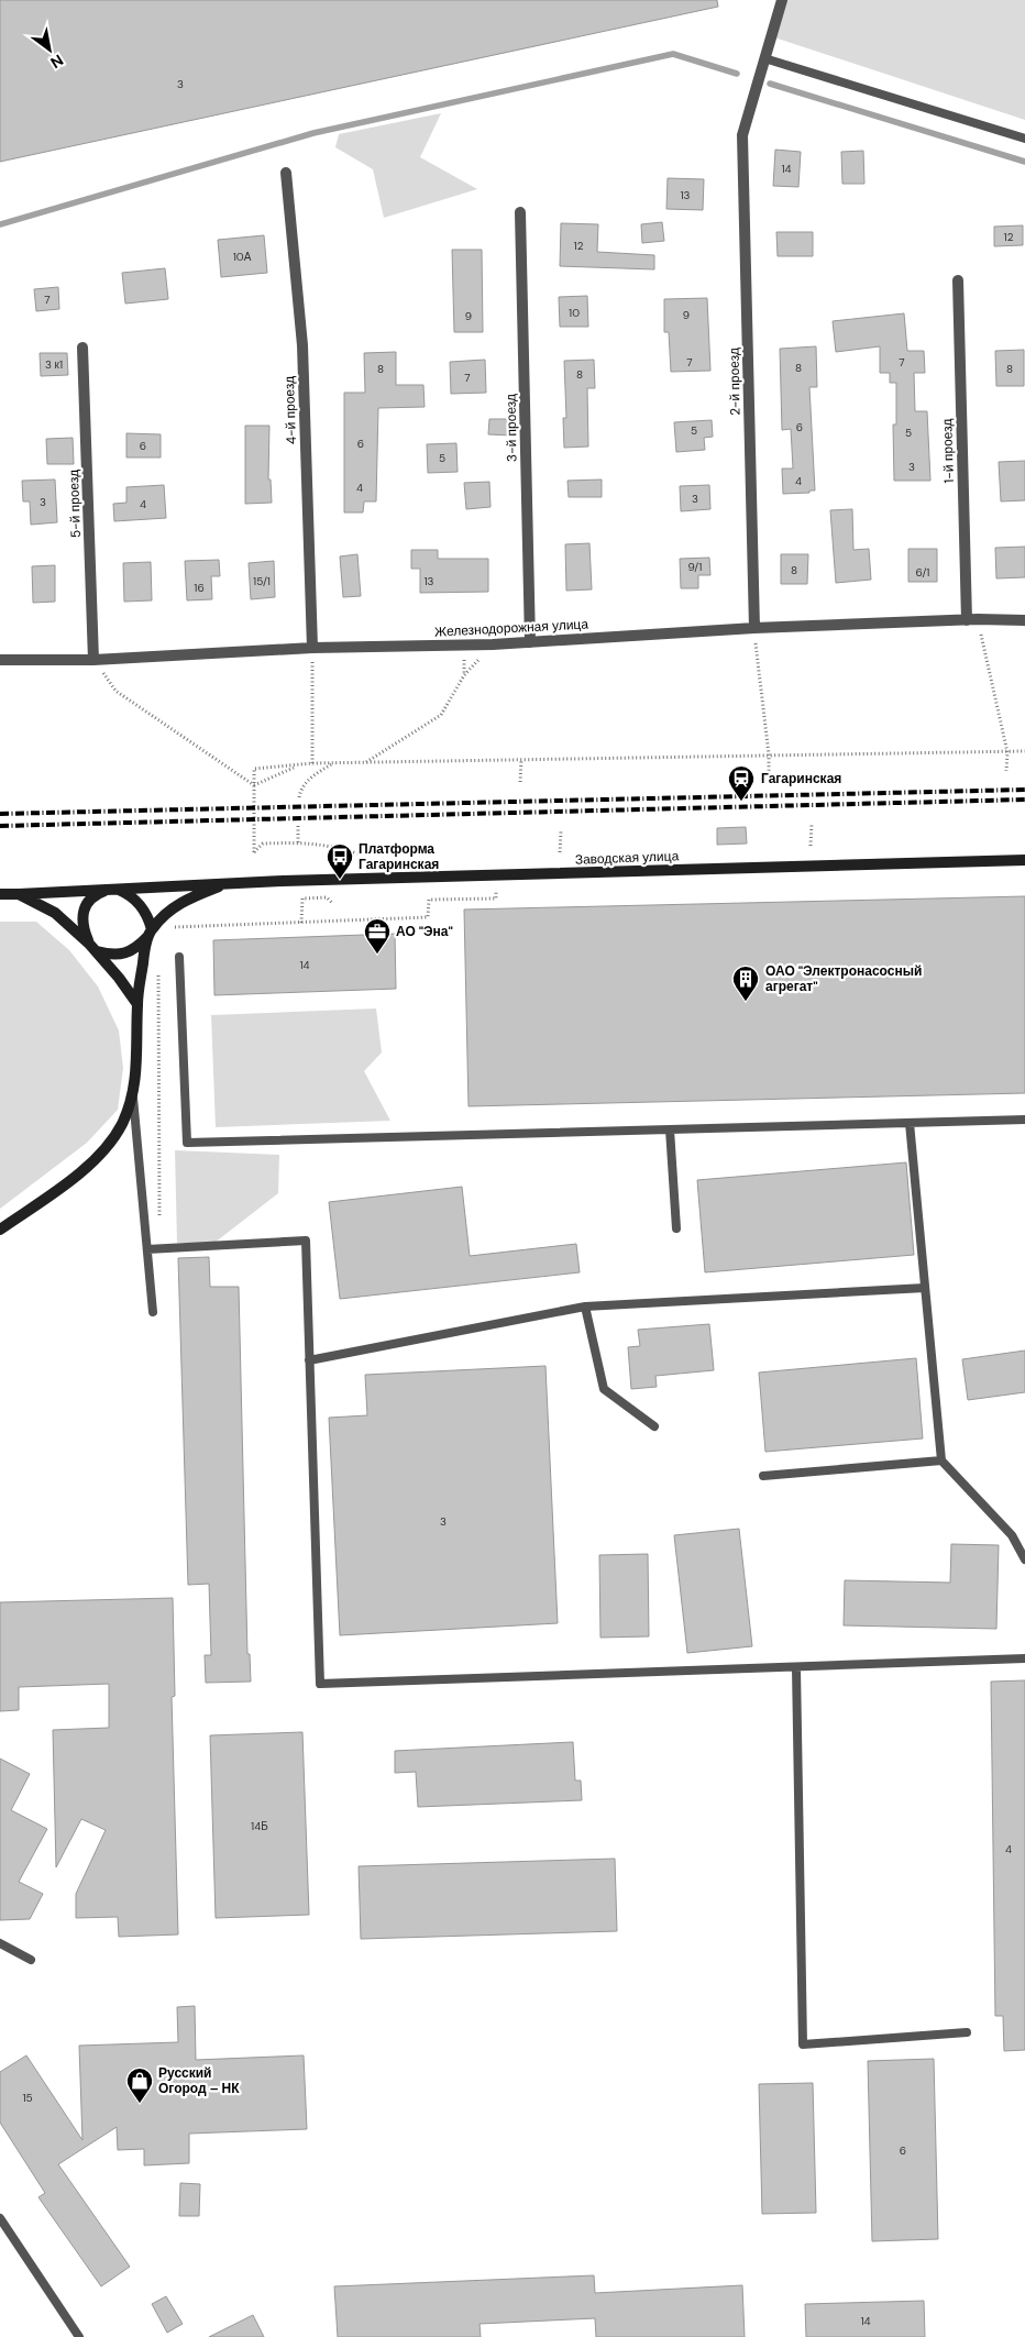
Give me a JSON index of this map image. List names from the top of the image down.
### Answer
{
  "streets": {
    "main road": ["Заводская улица"],
    "street": [
      "2-й проезд",
      "4-й проезд",
      "3-й проезд",
      "1-й проезд",
      "5-й проезд",
      "Железнодорожная улица"
    ]
  },
  "crossings": [
    ["2-й проезд", "Железнодорожная улица"],
    ["4-й проезд", "Железнодорожная улица"],
    ["3-й проезд", "Железнодорожная улица"],
    ["1-й проезд", "Железнодорожная улица"],
    ["5-й проезд", "Железнодорожная улица"]
  ],
  "places": {
    "station": ["Гагаринская"],
    "bus stop": ["Платформа Гагаринская"],
    "office": ["АО \"Эна\""],
    "building": ["ОАО \"Электронасосный агрегат\""],
    "shop": ["Русский Огород – НК"]
  },
  "house_numbers": [
    "3",
    "14",
    "13",
    "12",
    "12",
    "10А",
    "7",
    "10",
    "9",
    "9",
    "7",
    "7",
    "3 к1",
    "8",
    "8",
    "8",
    "8",
    "7",
    "6",
    "5",
    "5",
    "6",
    "6",
    "5",
    "3",
    "4",
    "4",
    "3",
    "3",
    "4",
    "9/1",
    "8",
    "6/1",
    "15/1",
    "13",
    "16",
    "14",
    "3",
    "14Б",
    "4",
    "15",
    "6",
    "14"
  ],
  "north": "bottom right"
}
